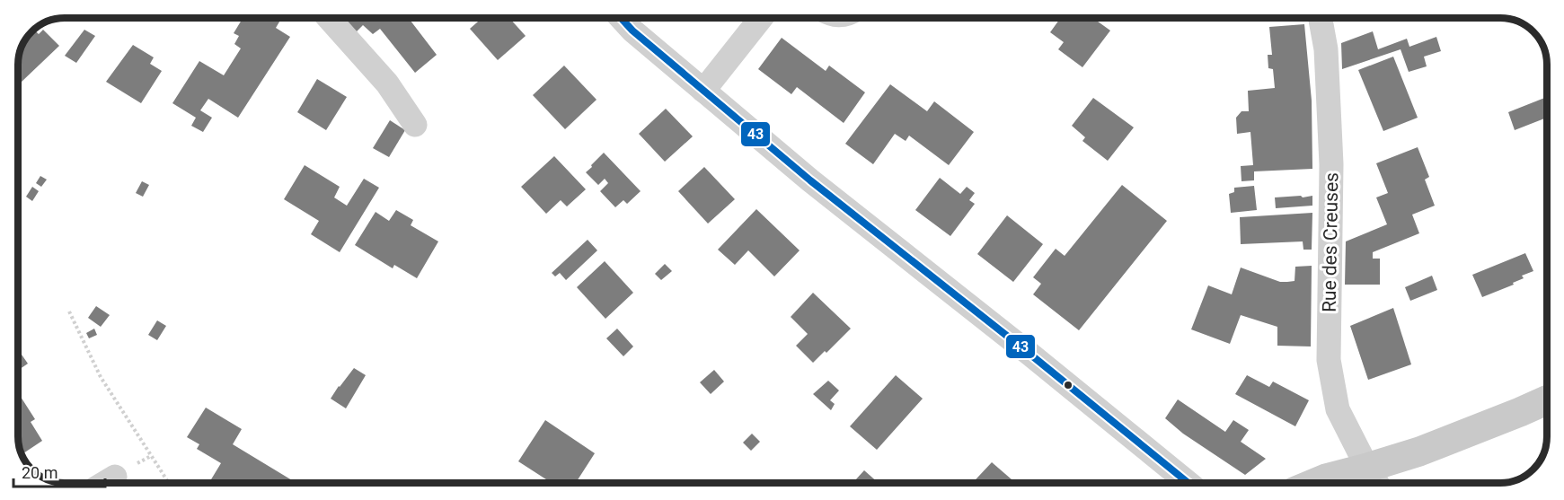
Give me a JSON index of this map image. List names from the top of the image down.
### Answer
{
  "streets": {
    "street": ["Rue des Creuses"]
  },
  "lines": ["transit line 43"],
  "scale_bar": "20 m"
}
